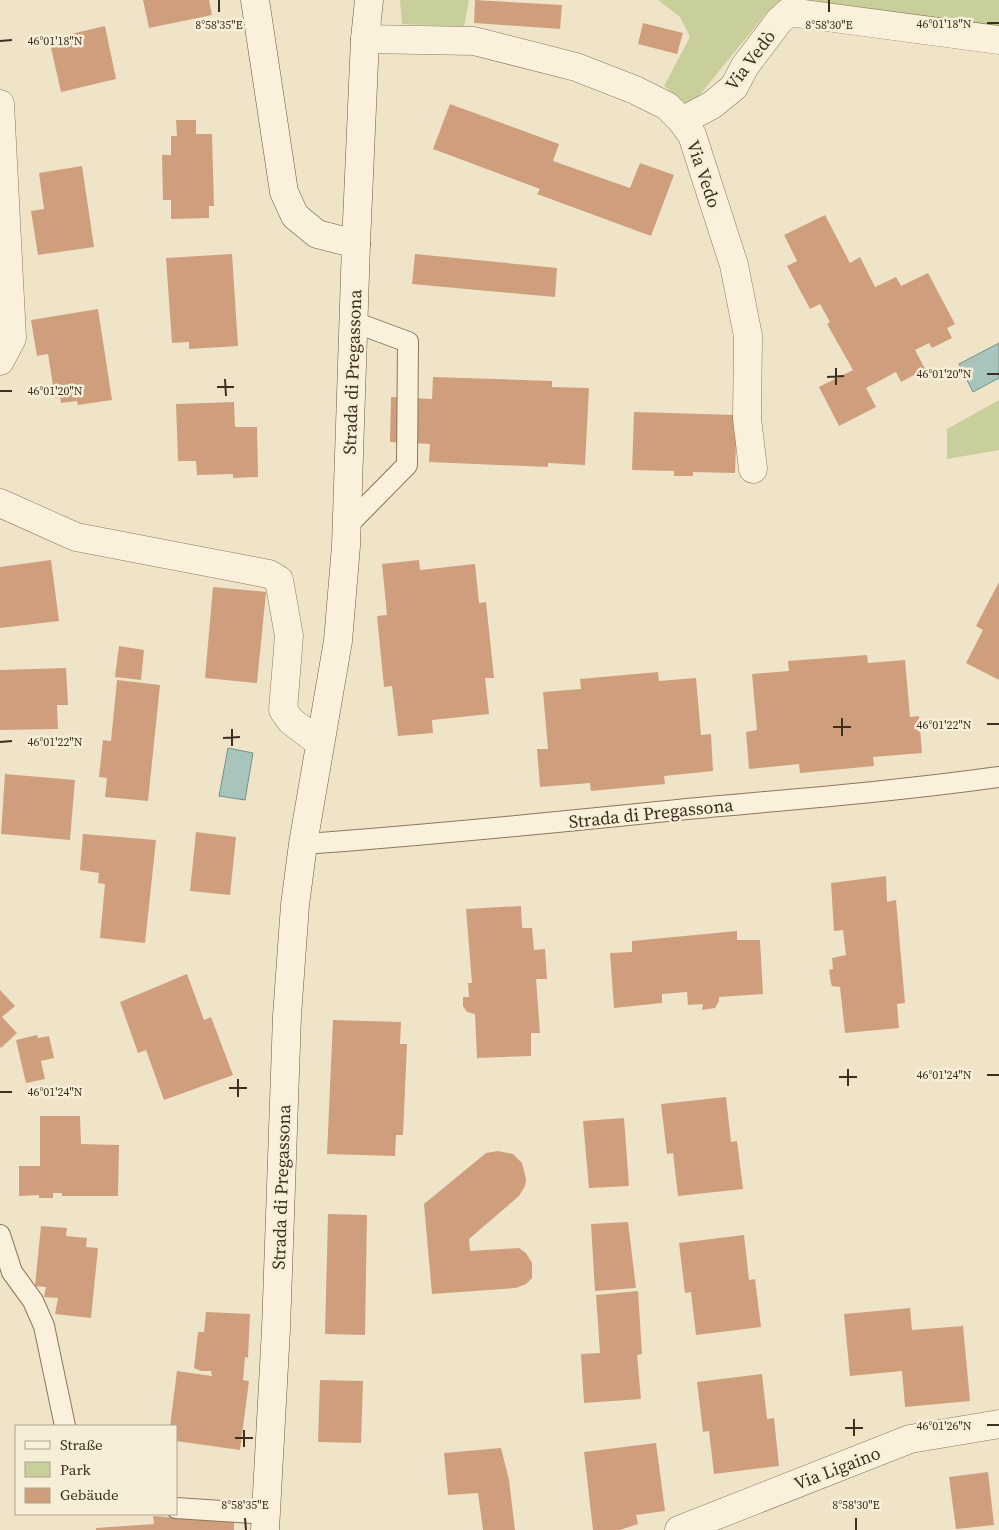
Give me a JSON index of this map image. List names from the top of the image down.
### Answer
{
  "streets": {
    "street": [
      "Via Vedò",
      "Via Vedo",
      "Strada di Pregassona",
      "Via Ligaino"
    ]
  },
  "crossings": [
    ["Via Vedò", "Via Vedo"],
    ["Via Vedo", "Strada di Pregassona"]
  ],
  "legend": ["Straße", "Park", "Gebäude"],
  "coordinates": [
    "46°01'18\"N",
    "8°58'35\"E",
    "8°58'30\"E",
    "46°01'20\"N",
    "46°01'22\"N",
    "46°01'24\"N",
    "46°01'26\"N"
  ]
}
